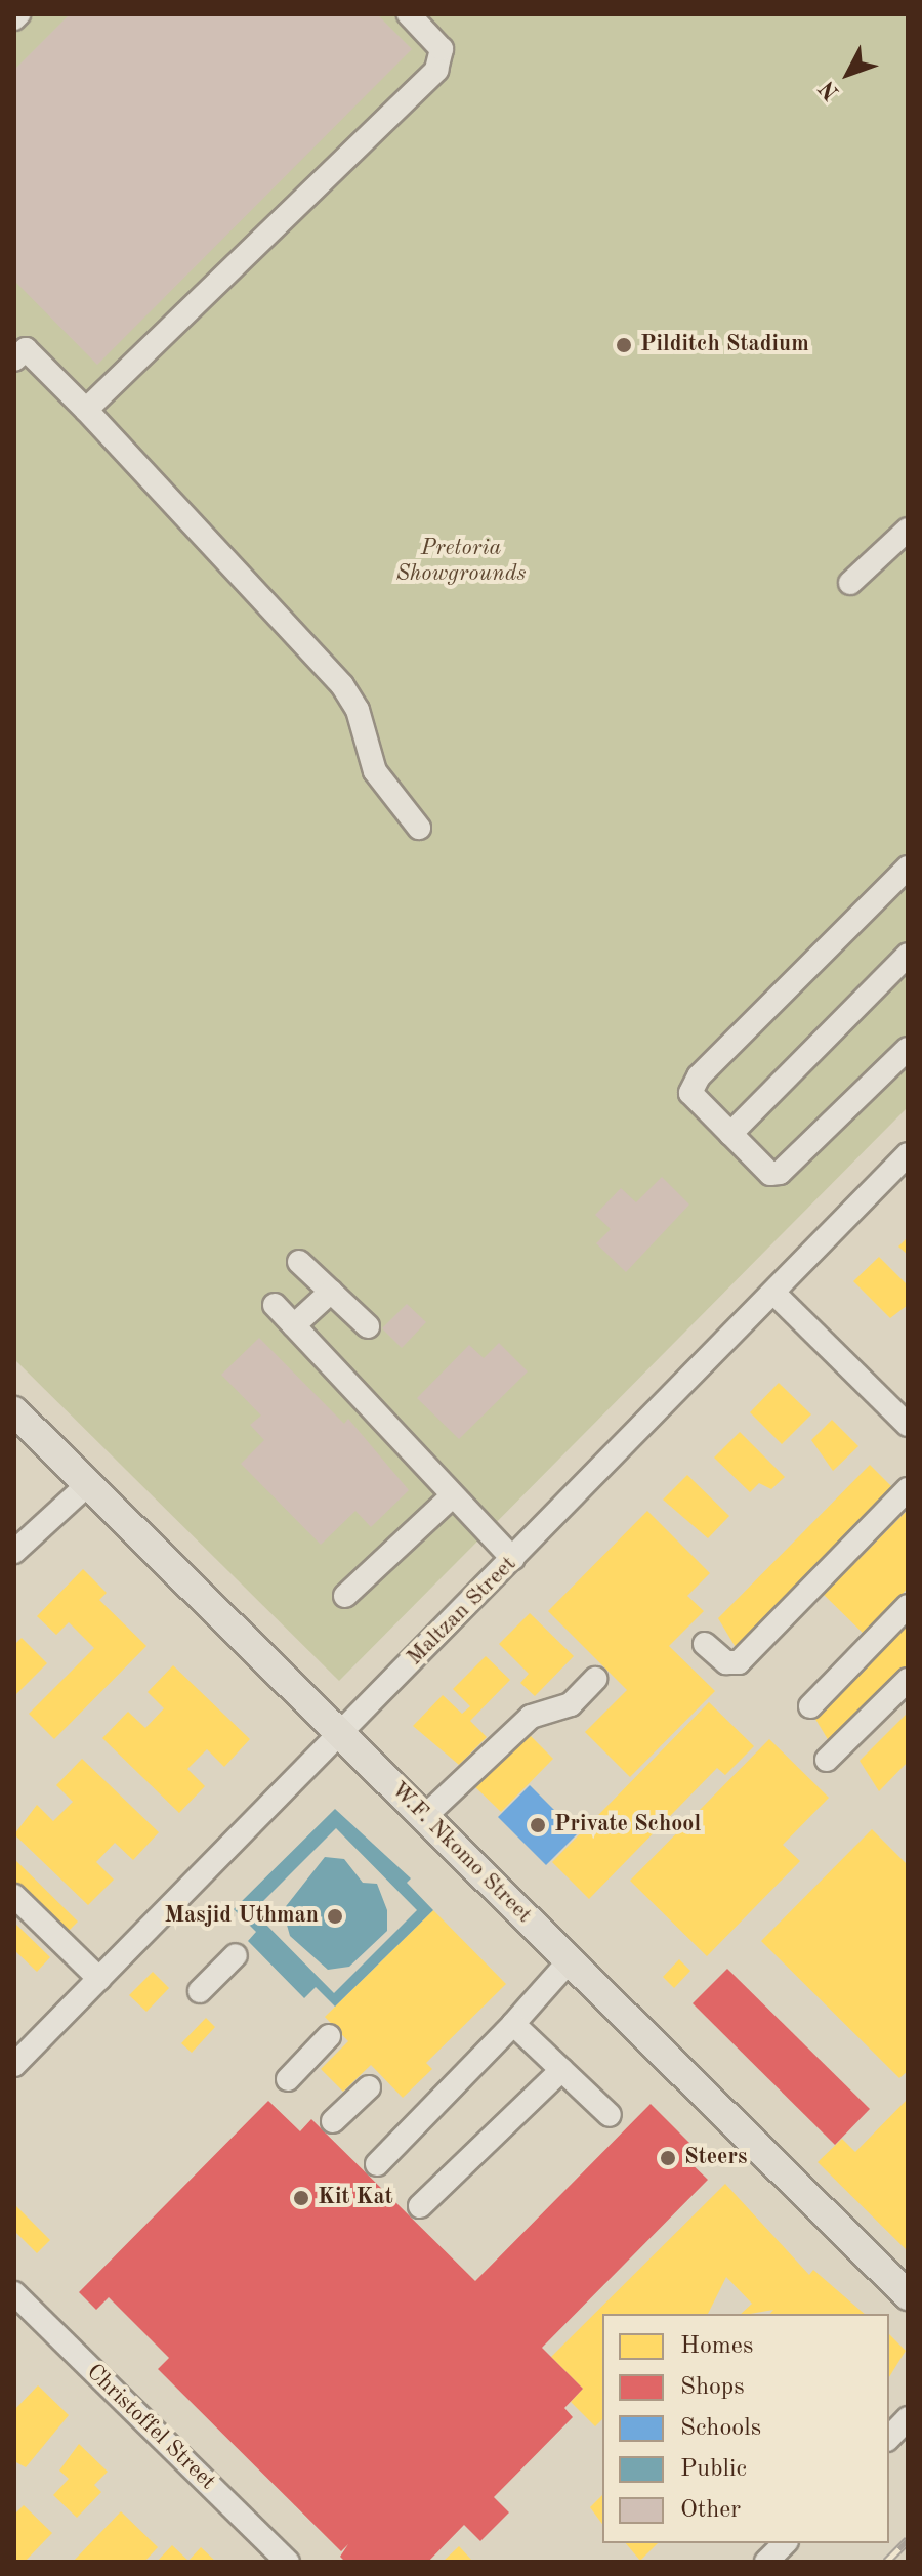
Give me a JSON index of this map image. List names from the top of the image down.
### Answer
{
  "streets": {
    "main road": ["W.F. Nkomo Street"],
    "street": ["Maltzan Street", "Christoffel Street"]
  },
  "crossings": [
    ["Maltzan Street", "W.F. Nkomo Street"]
  ],
  "parks": ["Pretoria Showgrounds"],
  "places": [
    "Pilditch Stadium",
    "Private School",
    "Masjid Uthman",
    "Steers",
    "Kit Kat"
  ],
  "legend": [
    "Homes",
    "Shops",
    "Schools",
    "Public",
    "Other"
  ],
  "north": "bottom left"
}
